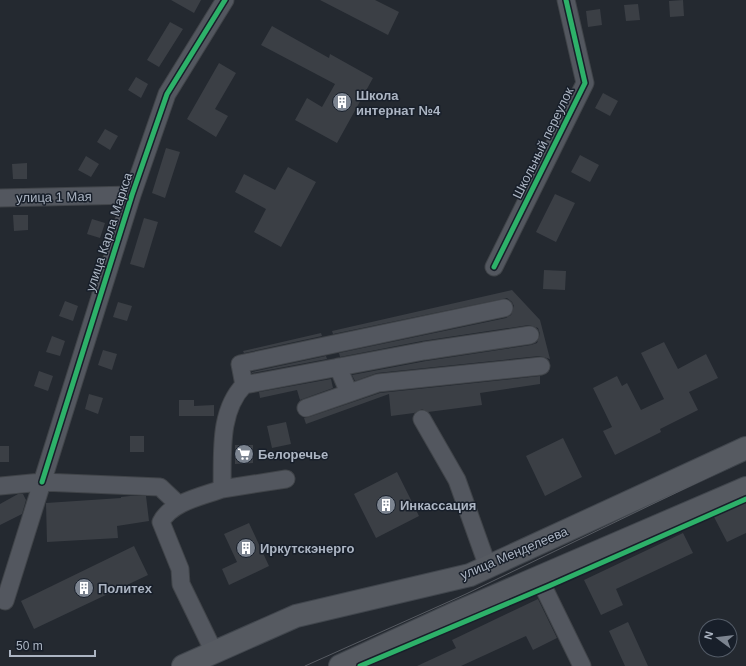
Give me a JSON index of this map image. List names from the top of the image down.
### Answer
{
  "streets": {
    "main road": ["улица Менделеева"],
    "street": ["Школьный переулок", "улица 1 Мая", "улица Карла Маркса"]
  },
  "crossings": [
    ["улица 1 Мая", "улица Карла Маркса"]
  ],
  "places": {
    "building": [
      "Школа интернат №4",
      "Инкассация",
      "Иркутскэнерго",
      "Политех"
    ],
    "supermarket": ["Белоречье"]
  },
  "scale_bar": "50 m",
  "north": "left"
}
